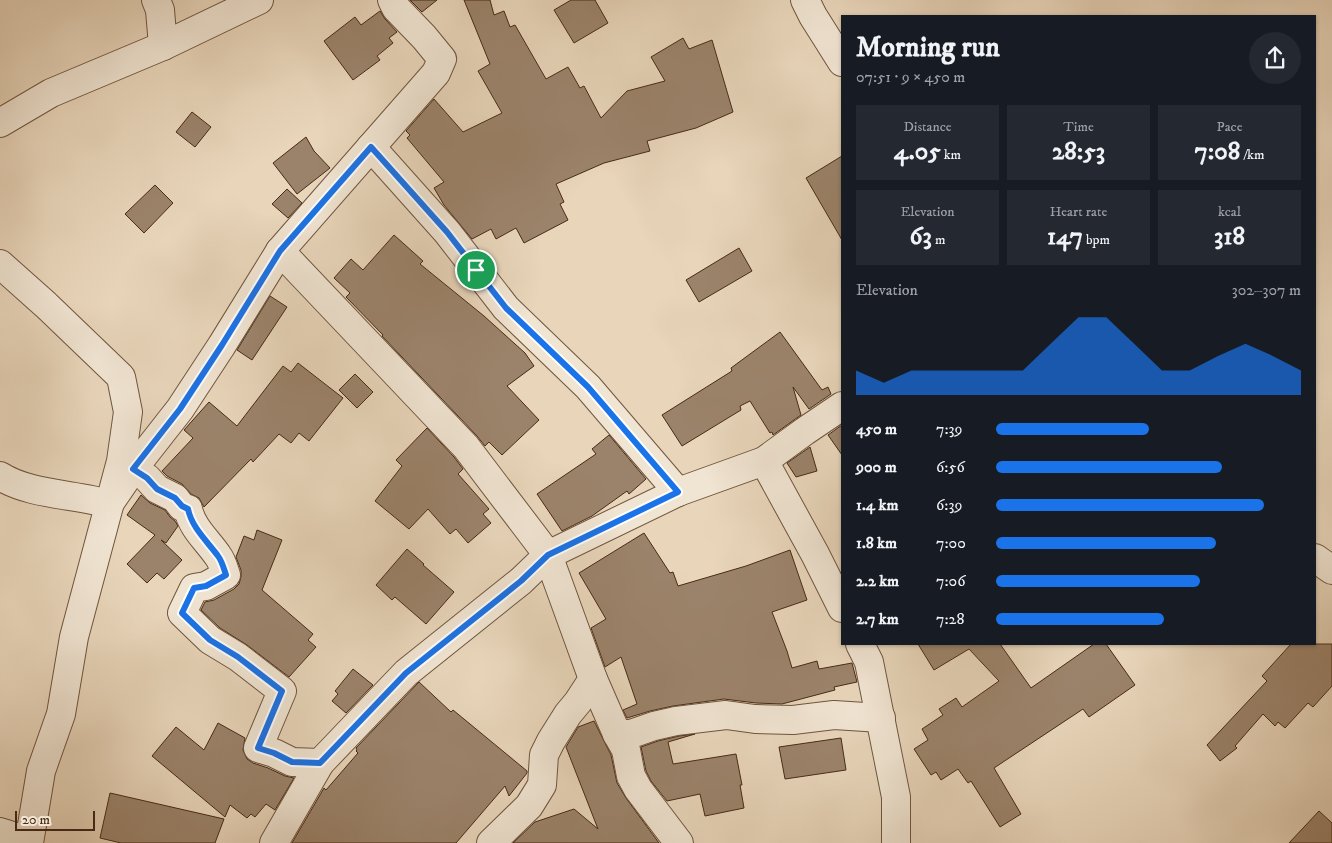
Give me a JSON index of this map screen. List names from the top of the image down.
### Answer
{
  "scale_bar": "20 m",
  "page": {
    "heading": ["Morning run", "07:51 · 9 × 450 m"],
    "stats": [
      ["Distance", "4.05 km"],
      ["Time", "28:53"],
      ["Pace", "7:08 /km"],
      ["Elevation", "63 m"],
      ["Heart rate", "147 bpm"],
      ["kcal", "318"]
    ],
    "chart": ["Elevation", "302–307 m"],
    "list": [
      {
        "name": "450 m",
        "note": "7:39"
      },
      {
        "name": "900 m",
        "note": "6:56"
      },
      {
        "name": "1.4 km",
        "note": "6:39"
      },
      {
        "name": "1.8 km",
        "note": "7:00"
      },
      {
        "name": "2.2 km",
        "note": "7:06"
      },
      {
        "name": "2.7 km",
        "note": "7:28"
      }
    ],
    "scale": "20 m"
  }
}
